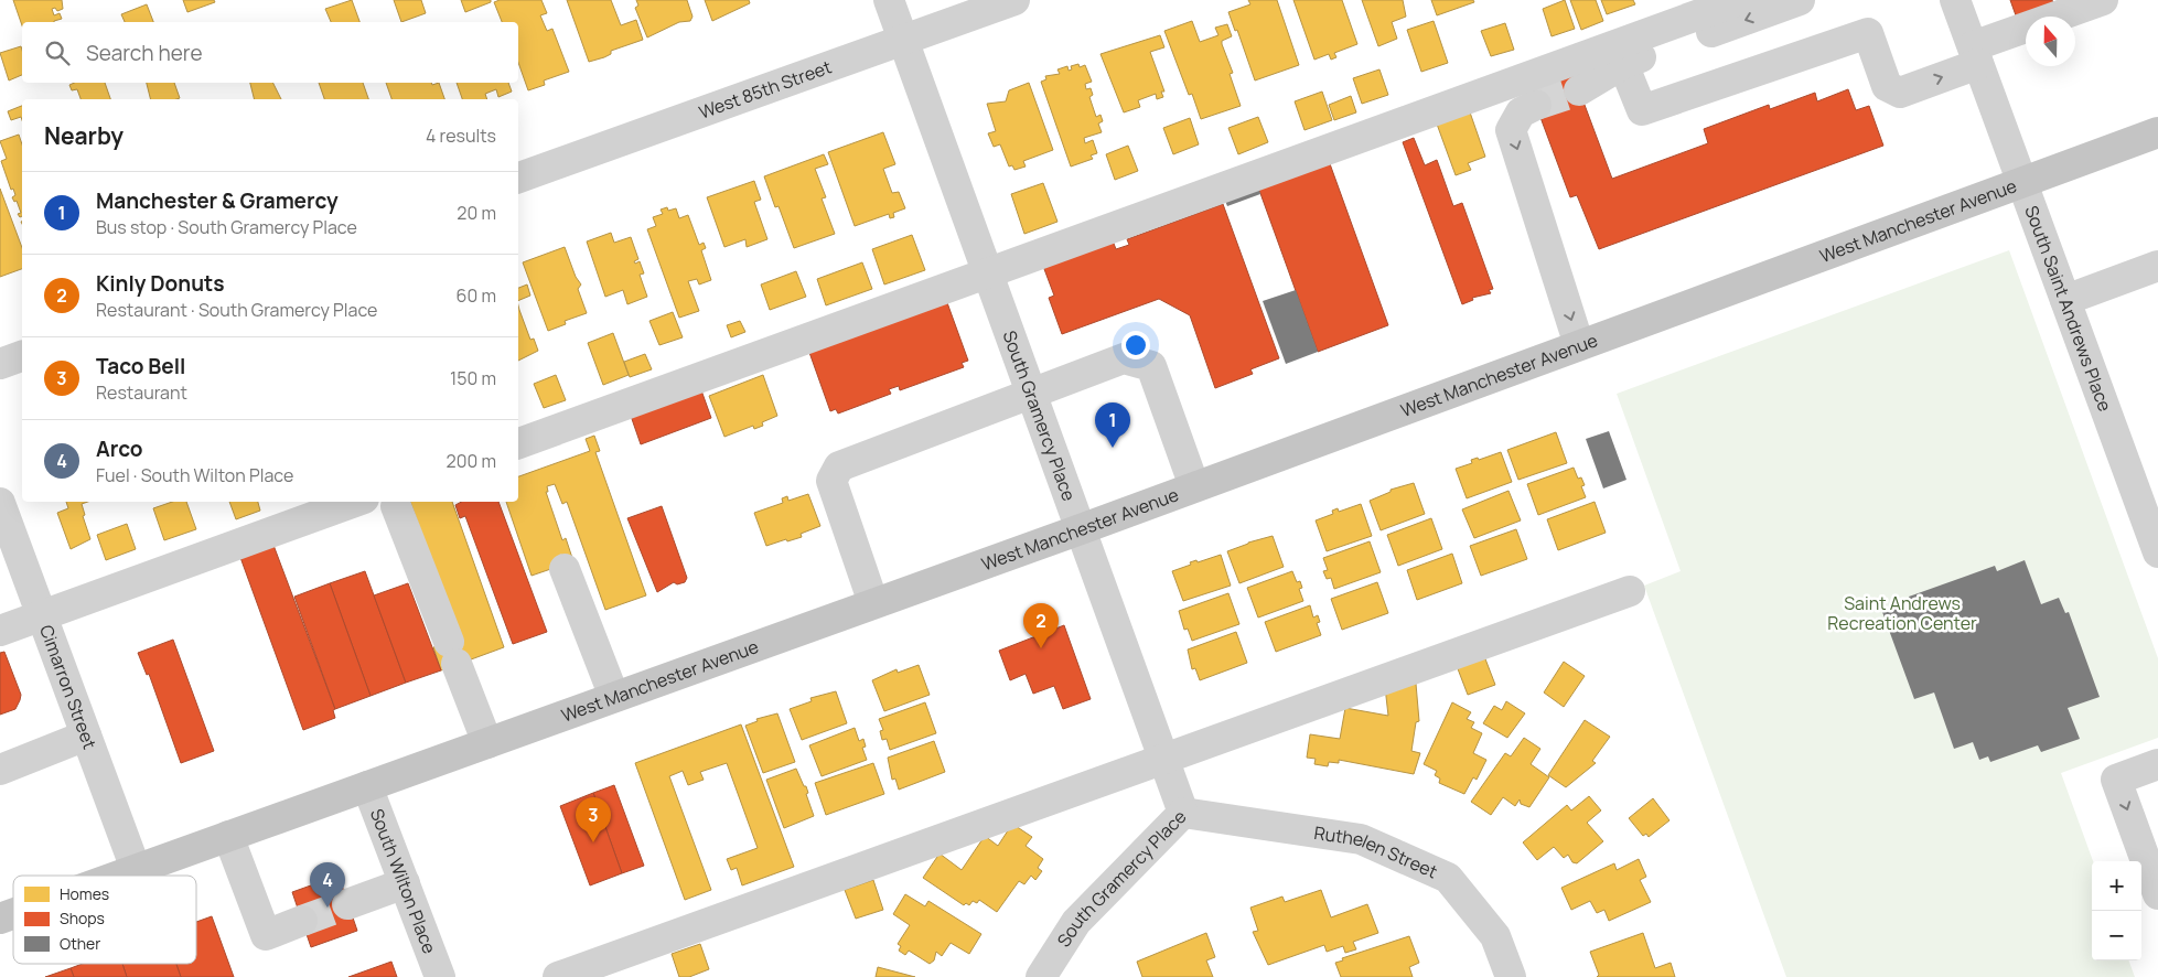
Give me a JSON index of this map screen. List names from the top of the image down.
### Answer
{
  "streets": {
    "main road": ["West Manchester Avenue"],
    "street": [
      "West 85th Street",
      "South Saint Andrews Place",
      "South Gramercy Place",
      "Cimarron Street",
      "Ruthelen Street",
      "South Wilton Place"
    ]
  },
  "crossings": [
    ["West 85th Street", "South Gramercy Place"],
    ["West Manchester Avenue", "South Saint Andrews Place"],
    ["West Manchester Avenue", "South Gramercy Place"],
    ["West Manchester Avenue", "Cimarron Street"],
    ["West Manchester Avenue", "South Wilton Place"],
    ["South Gramercy Place", "Ruthelen Street"]
  ],
  "parks": ["Saint Andrews Recreation Center"],
  "legend": ["Homes", "Shops", "Other"],
  "north": "top",
  "page": {
    "search": "Search here",
    "heading": ["Nearby", "4 results"],
    "list": [
      {
        "mark": "1",
        "name": "Manchester & Gramercy",
        "note": "Bus stop · South Gramercy Place",
        "value": "20 m"
      },
      {
        "mark": "2",
        "name": "Kinly Donuts",
        "note": "Restaurant · South Gramercy Place",
        "value": "60 m"
      },
      {
        "mark": "3",
        "name": "Taco Bell",
        "note": "Restaurant",
        "value": "150 m"
      },
      {
        "mark": "4",
        "name": "Arco",
        "note": "Fuel · South Wilton Place",
        "value": "200 m"
      }
    ],
    "pins": [
      "1",
      "2",
      "3",
      "4"
    ],
    "map_buttons": ["+", "−"]
  }
}
